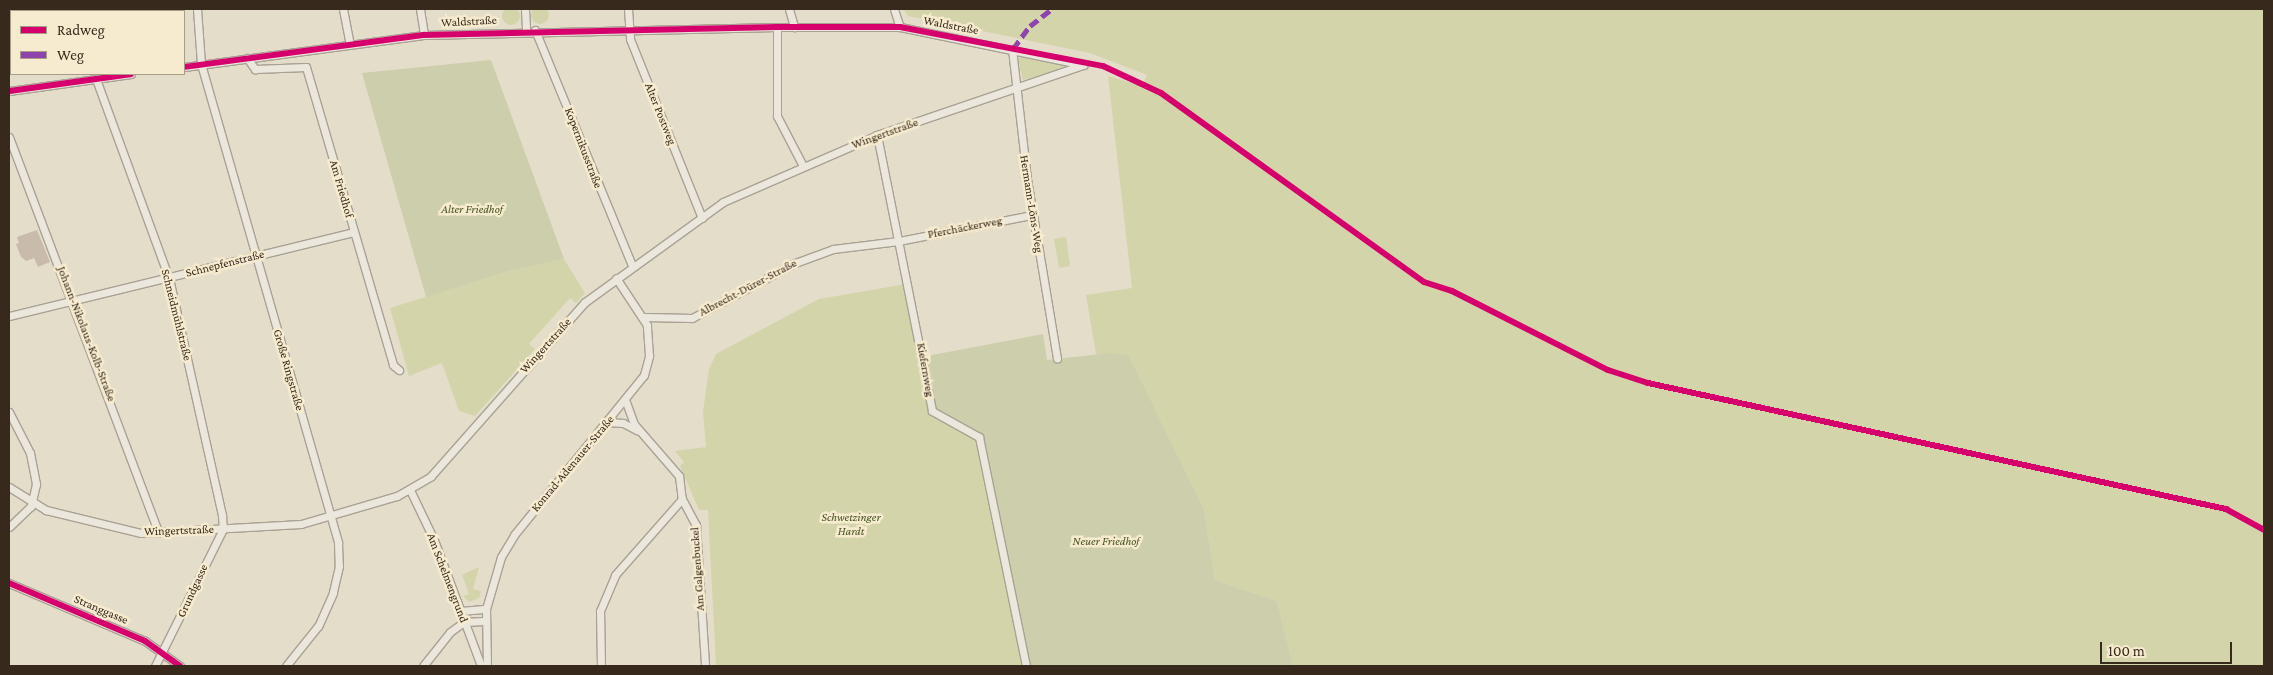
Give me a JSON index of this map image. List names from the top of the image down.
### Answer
{
  "streets": {
    "street": [
      "Waldstraße",
      "Alter Postweg",
      "Wingertstraße",
      "Kopernikusstraße",
      "Am Friedhof",
      "Hermann-Löns-Weg",
      "Pferchäckerweg",
      "Schnepfenstraße",
      "Albrecht-Dürer-Straße",
      "Schneidmühlstraße",
      "Johann-Nikolaus-Kolb-Straße",
      "Große Ringstraße",
      "Kiefernweg",
      "Konrad-Adenauer-Straße",
      "Am Galgenbuckel",
      "Am Schelmengrund",
      "Grundgasse",
      "Stranggasse"
    ]
  },
  "crossings": [
    ["Waldstraße", "Alter Postweg"],
    ["Waldstraße", "Wingertstraße"],
    ["Waldstraße", "Kopernikusstraße"],
    ["Waldstraße", "Am Friedhof"],
    ["Waldstraße", "Hermann-Löns-Weg"],
    ["Waldstraße", "Große Ringstraße"],
    ["Alter Postweg", "Wingertstraße"],
    ["Wingertstraße", "Kopernikusstraße"],
    ["Wingertstraße", "Hermann-Löns-Weg"],
    ["Wingertstraße", "Schneidmühlstraße"],
    ["Wingertstraße", "Johann-Nikolaus-Kolb-Straße"],
    ["Wingertstraße", "Große Ringstraße"],
    ["Wingertstraße", "Kiefernweg"],
    ["Wingertstraße", "Am Schelmengrund"],
    ["Wingertstraße", "Grundgasse"],
    ["Am Friedhof", "Schnepfenstraße"],
    ["Hermann-Löns-Weg", "Pferchäckerweg"],
    ["Pferchäckerweg", "Albrecht-Dürer-Straße"],
    ["Pferchäckerweg", "Kiefernweg"],
    ["Schnepfenstraße", "Schneidmühlstraße"],
    ["Schnepfenstraße", "Johann-Nikolaus-Kolb-Straße"],
    ["Schnepfenstraße", "Große Ringstraße"],
    ["Albrecht-Dürer-Straße", "Kiefernweg"],
    ["Albrecht-Dürer-Straße", "Konrad-Adenauer-Straße"],
    ["Schneidmühlstraße", "Grundgasse"],
    ["Konrad-Adenauer-Straße", "Am Galgenbuckel"],
    ["Grundgasse", "Stranggasse"]
  ],
  "parks": ["Alter Friedhof", "Schwetzinger Hardt", "Neuer Friedhof"],
  "legend": ["Radweg", "Weg"],
  "scale_bar": "100 m"
}
